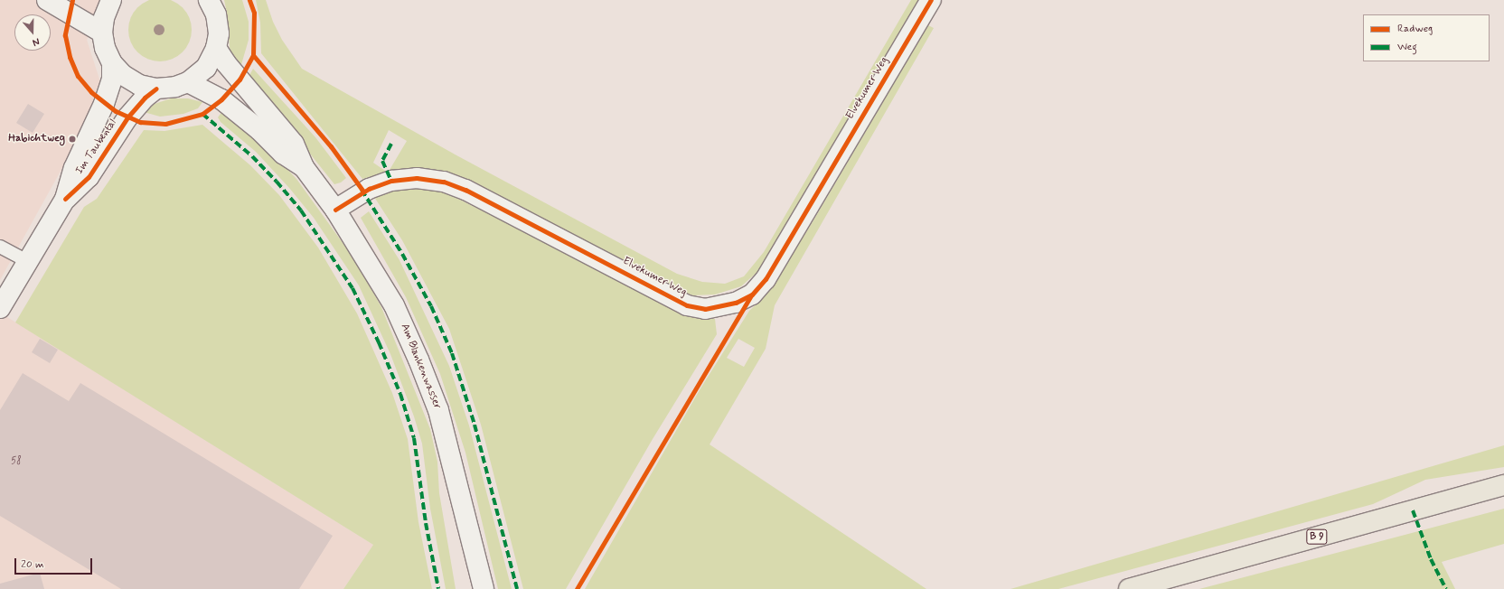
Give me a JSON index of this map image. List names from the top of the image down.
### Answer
{
  "streets": {
    "main road": ["B 9"],
    "street": ["Elvekumer Weg", "Im Taubental", "Am Blankenwasser"]
  },
  "crossings": [
    ["Elvekumer Weg", "Am Blankenwasser"]
  ],
  "places": ["Habichtweg"],
  "house_numbers": ["58"],
  "legend": ["Radweg", "Weg"],
  "scale_bar": "20 m",
  "north": "bottom"
}
